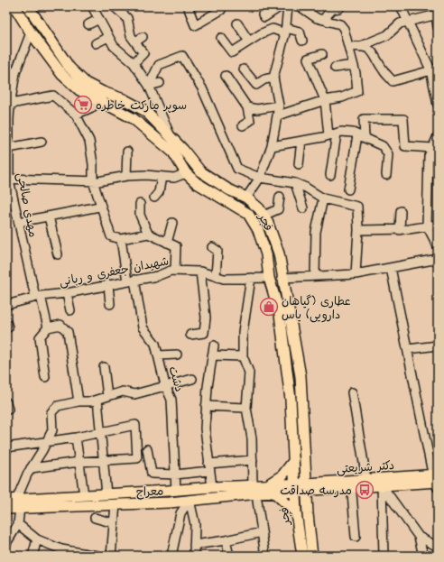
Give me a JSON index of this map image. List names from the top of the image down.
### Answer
{
  "streets": {
    "main road": ["فجر", "دکتر شریعتی", "معراج"],
    "street": ["مهدی صالحی", "شهیدان جعفری و ربانی", "دشت"]
  },
  "crossings": [
    ["مهدی صالحی", "فجر"],
    ["مهدی صالحی", "شهیدان جعفری و ربانی"],
    ["فجر", "شهیدان جعفری و ربانی"],
    ["فجر", "دکتر شریعتی"],
    ["فجر", "معراج"],
    ["شهیدان جعفری و ربانی", "دشت"],
    ["دشت", "معراج"],
    ["دکتر شریعتی", "معراج"]
  ],
  "places": {
    "supermarket": ["سوپر مارکت خاطره"],
    "shop": ["عطاری (گیاهان دارویی) یاس"],
    "bus stop": ["مدرسه صداقت"]
  }
}
